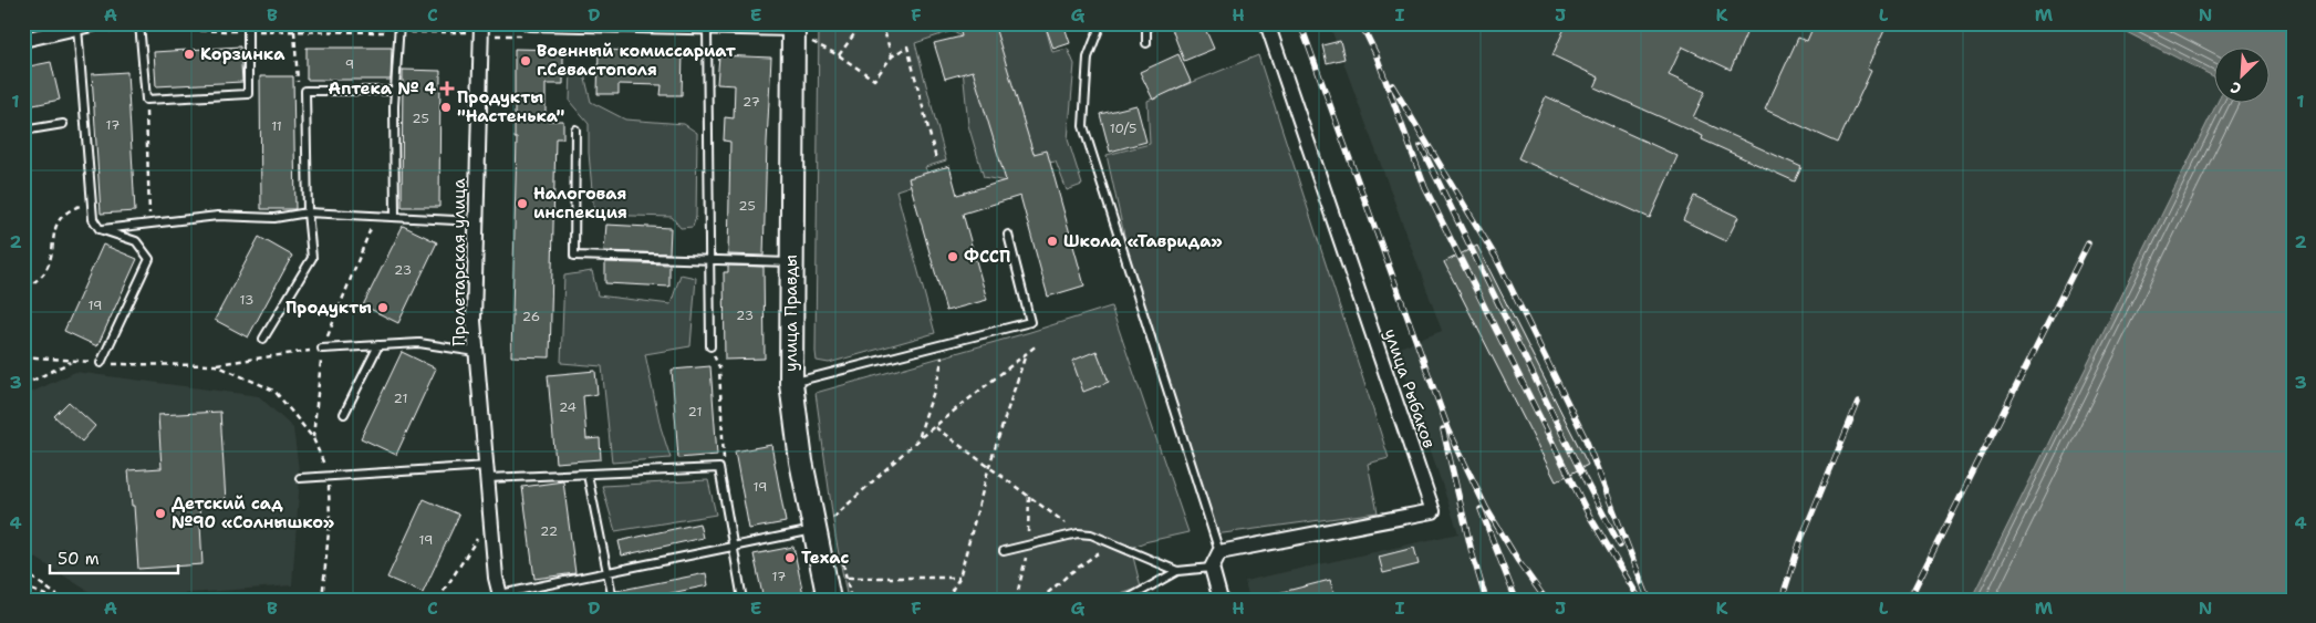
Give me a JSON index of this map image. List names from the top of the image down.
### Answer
{
  "streets": {
    "main road": ["улица Правды"],
    "street": ["Пролетарская улица", "улица Рыбаков"]
  },
  "places": {
    "other": [
      "Корзинка",
      "Военный комиссариат г.Севастополя",
      "Продукты \"Настенька\"",
      "Налоговая инспекция",
      "Школа «Таврида»",
      "ФССП",
      "Продукты",
      "Детский сад №90 «Солнышко»",
      "Техас"
    ],
    "health": ["Аптека № 4"]
  },
  "house_numbers": [
    "9",
    "27",
    "25",
    "17",
    "11",
    "10/5",
    "25",
    "23",
    "13",
    "19",
    "23",
    "26",
    "21",
    "24",
    "21",
    "19",
    "22",
    "19",
    "17"
  ],
  "scale_bar": "50 m",
  "north": "bottom left",
  "grid": {
    "columns": [
      "A",
      "B",
      "C",
      "D",
      "E",
      "F",
      "G",
      "H",
      "I",
      "J",
      "K",
      "L",
      "M",
      "N"
    ],
    "rows": [
      "1",
      "2",
      "3",
      "4"
    ]
  }
}
